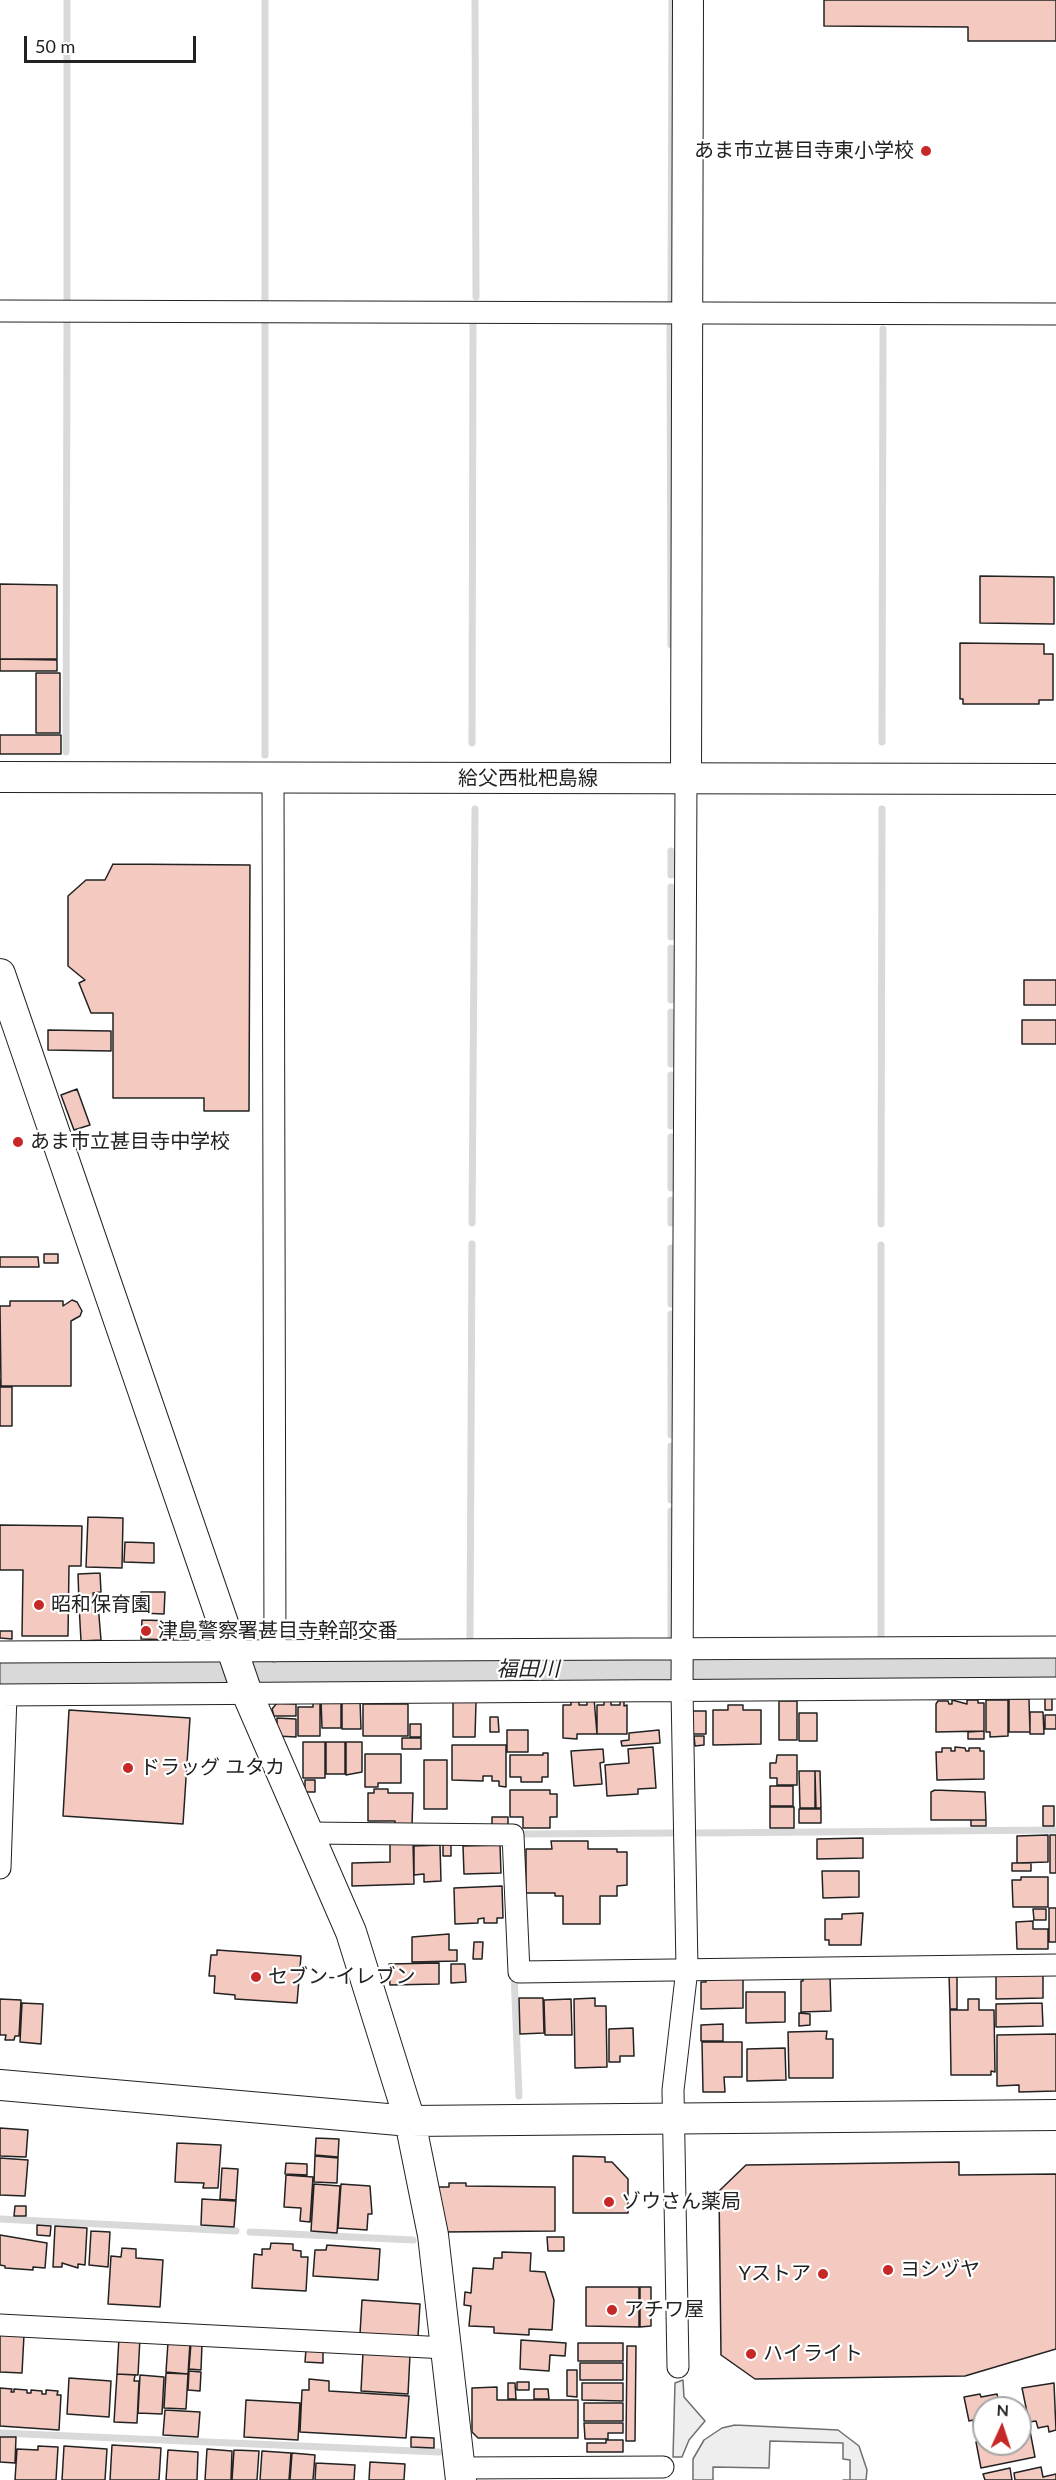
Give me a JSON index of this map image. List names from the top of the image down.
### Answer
{
  "streets": {
    "street": ["給父西枇杷島線"]
  },
  "water": ["福田川"],
  "places": [
    "あま市立甚目寺東小学校",
    "あま市立甚目寺中学校",
    "昭和保育園",
    "津島警察署甚目寺幹部交番",
    "ドラッグ ユタカ",
    "セブン-イレブン",
    "ゾウさん薬局",
    "ヨシヅヤ",
    "Yストア",
    "アチワ屋",
    "ハイライト"
  ],
  "scale_bar": "50 m",
  "north": "top"
}
